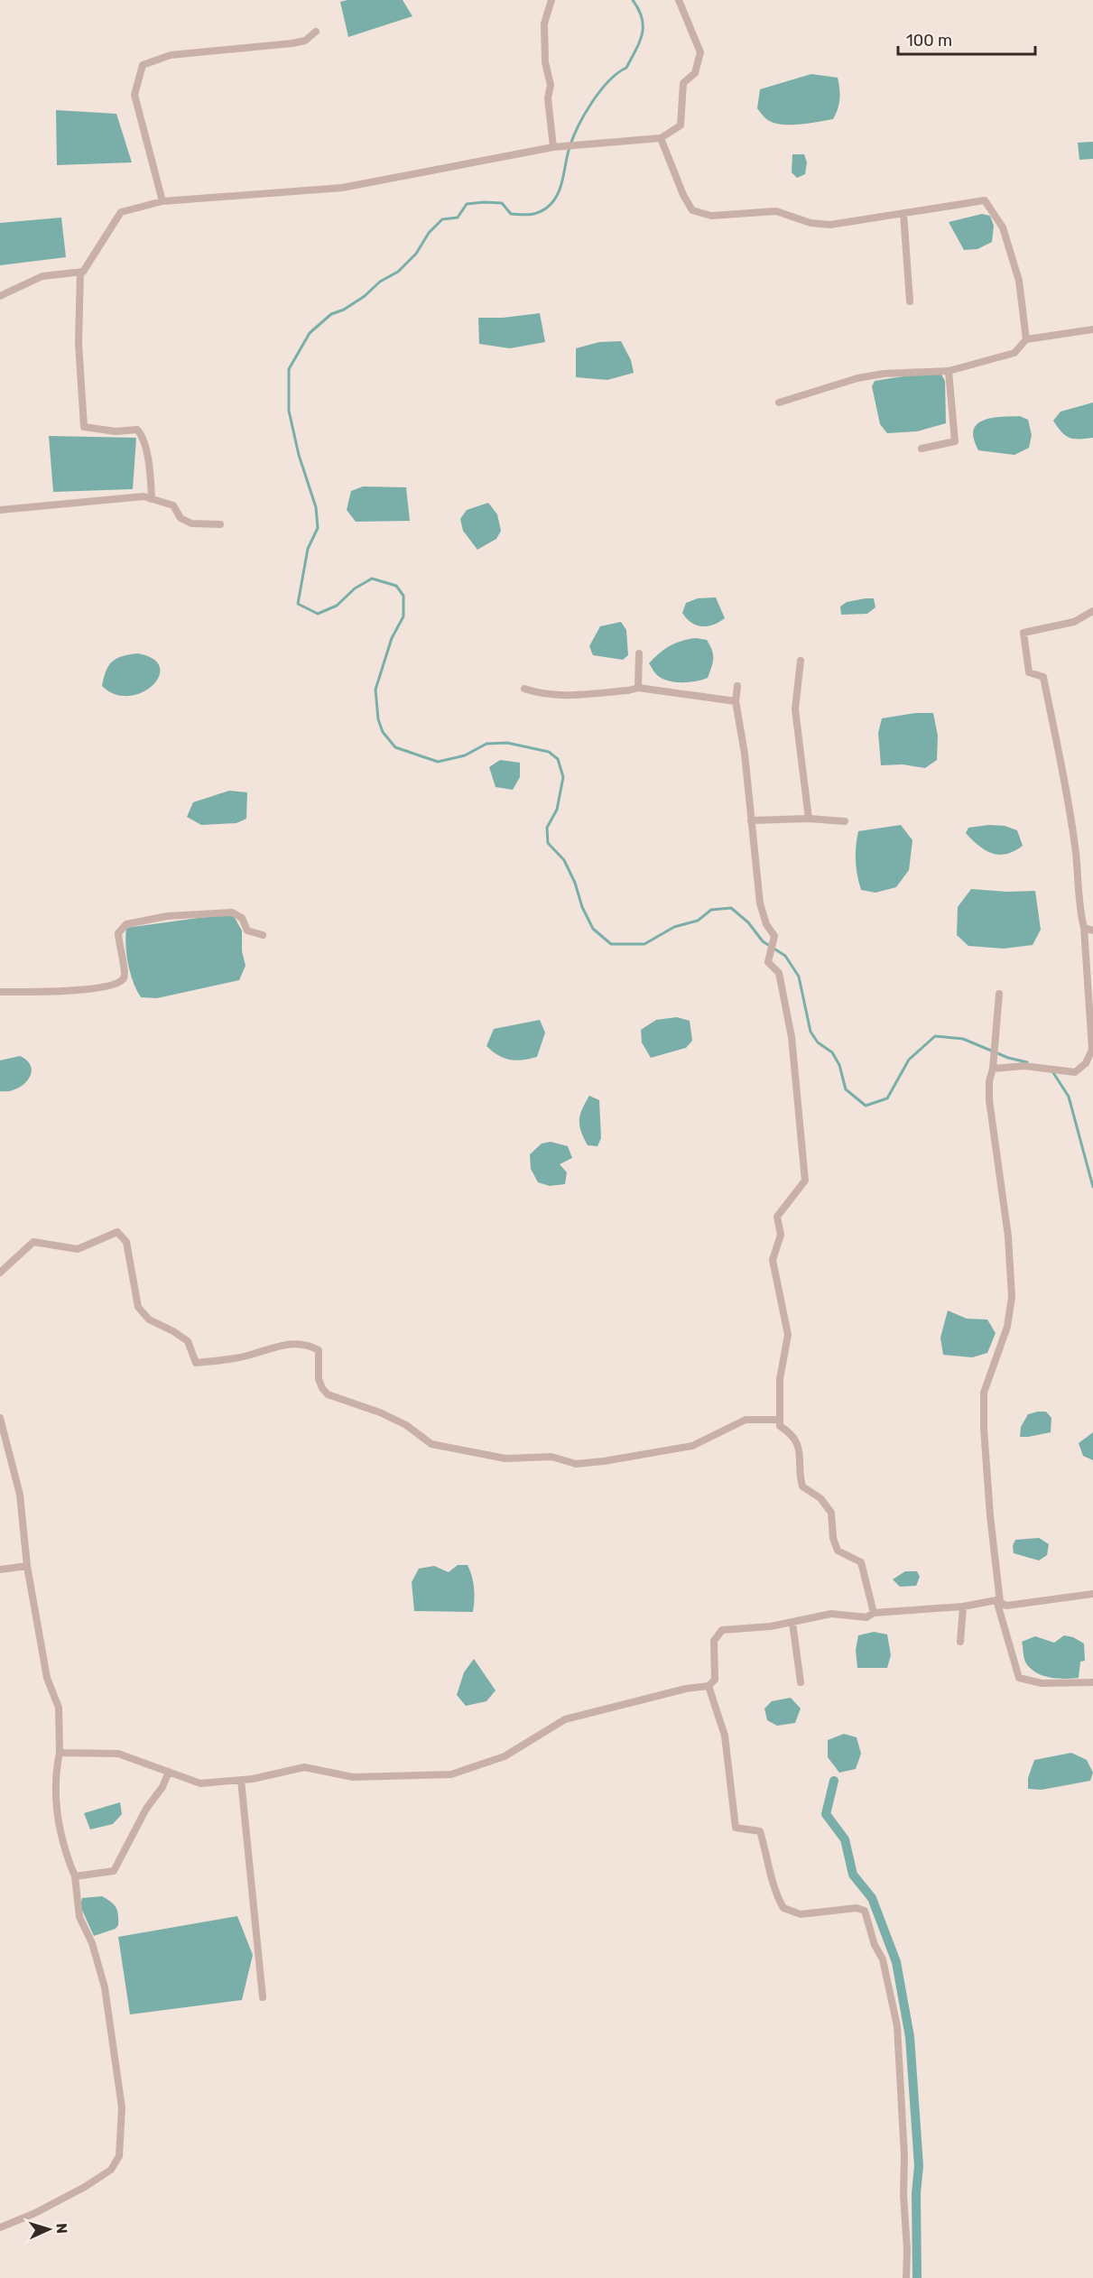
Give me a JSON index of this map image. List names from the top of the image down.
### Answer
{
  "scale_bar": "100 m",
  "north": "right"
}
